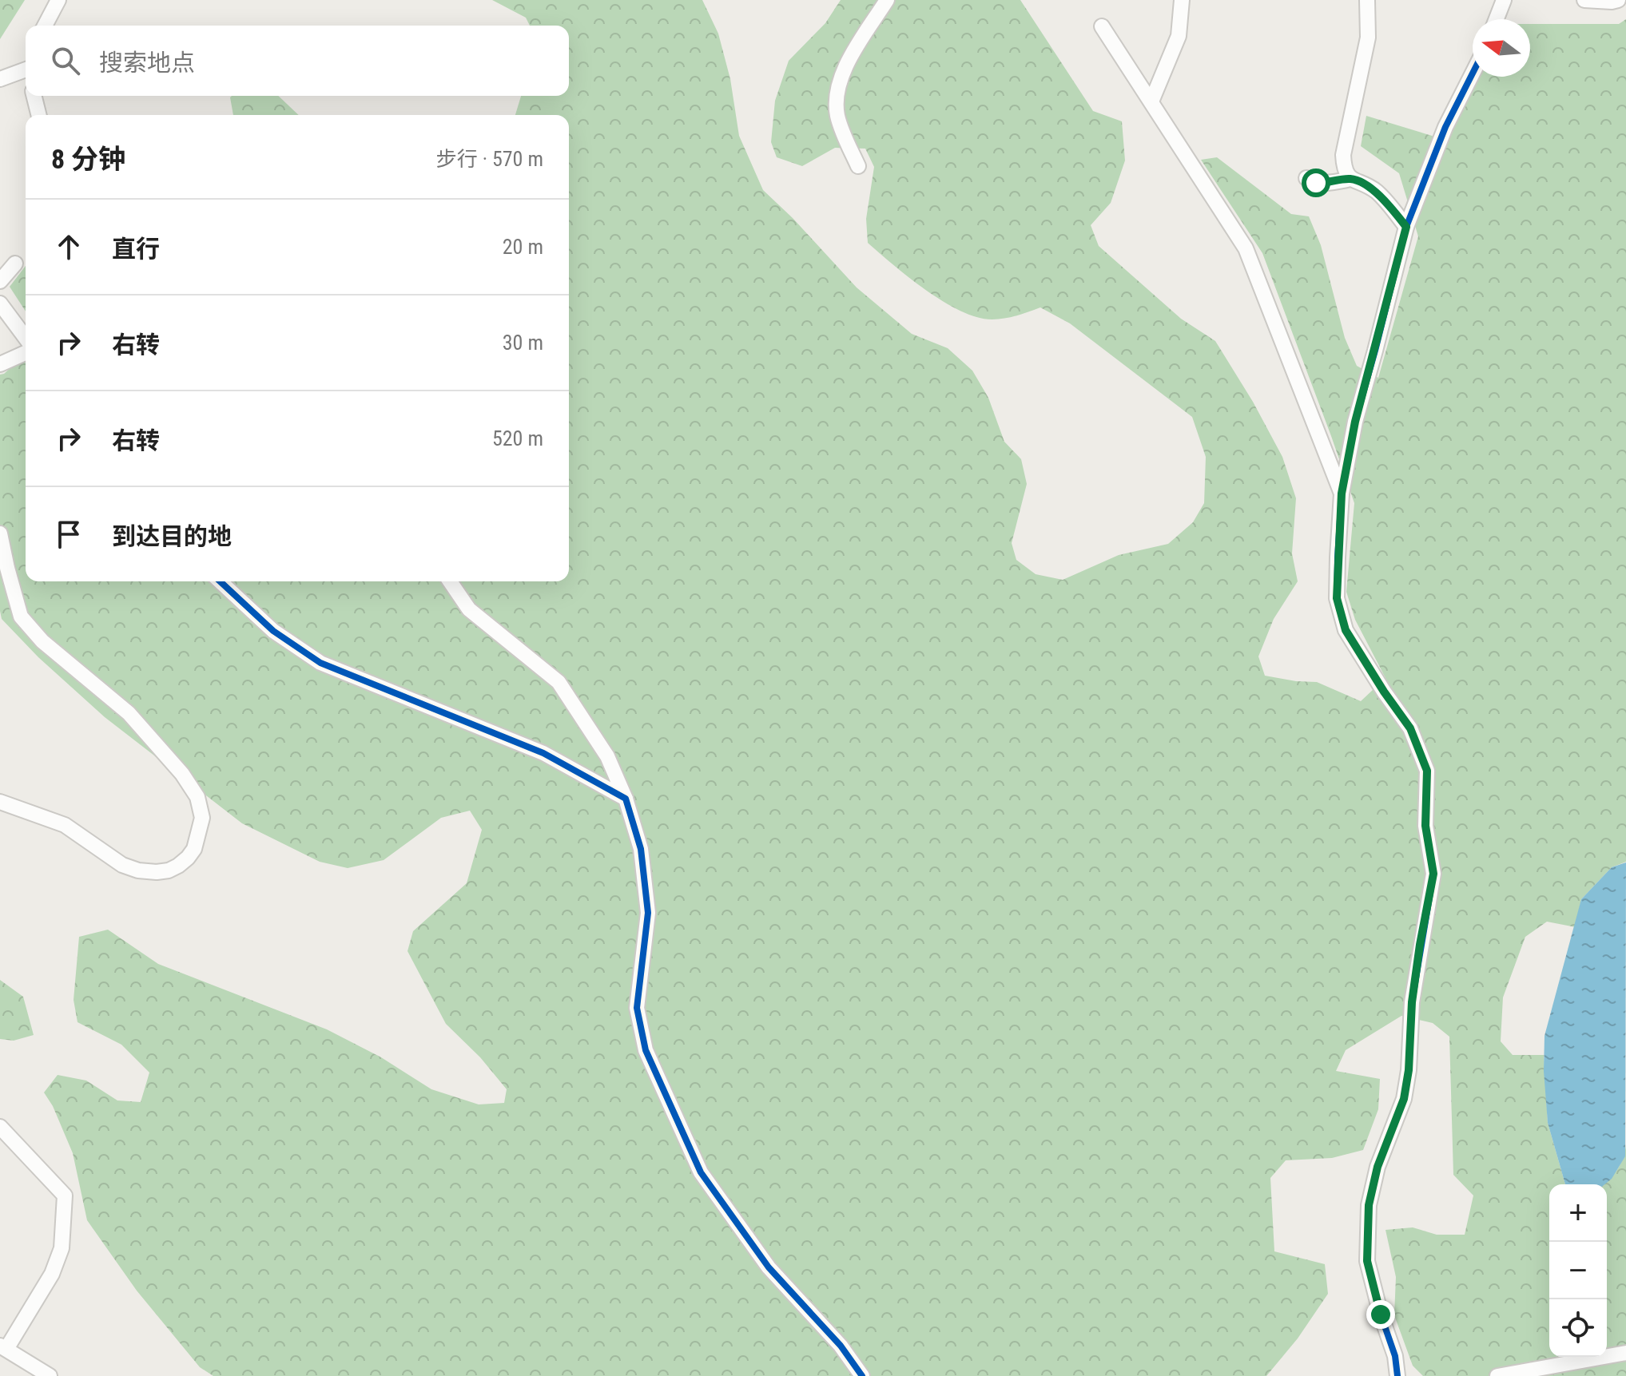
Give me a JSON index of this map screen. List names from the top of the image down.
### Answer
{
  "north": "left",
  "page": {
    "search": "搜索地点",
    "heading": ["8 分钟", "步行 · 570 m"],
    "list": [
      ["直行", "20 m"],
      ["右转", "30 m"],
      ["右转", "520 m"],
      "到达目的地"
    ],
    "map_buttons": ["+", "−"]
  }
}
